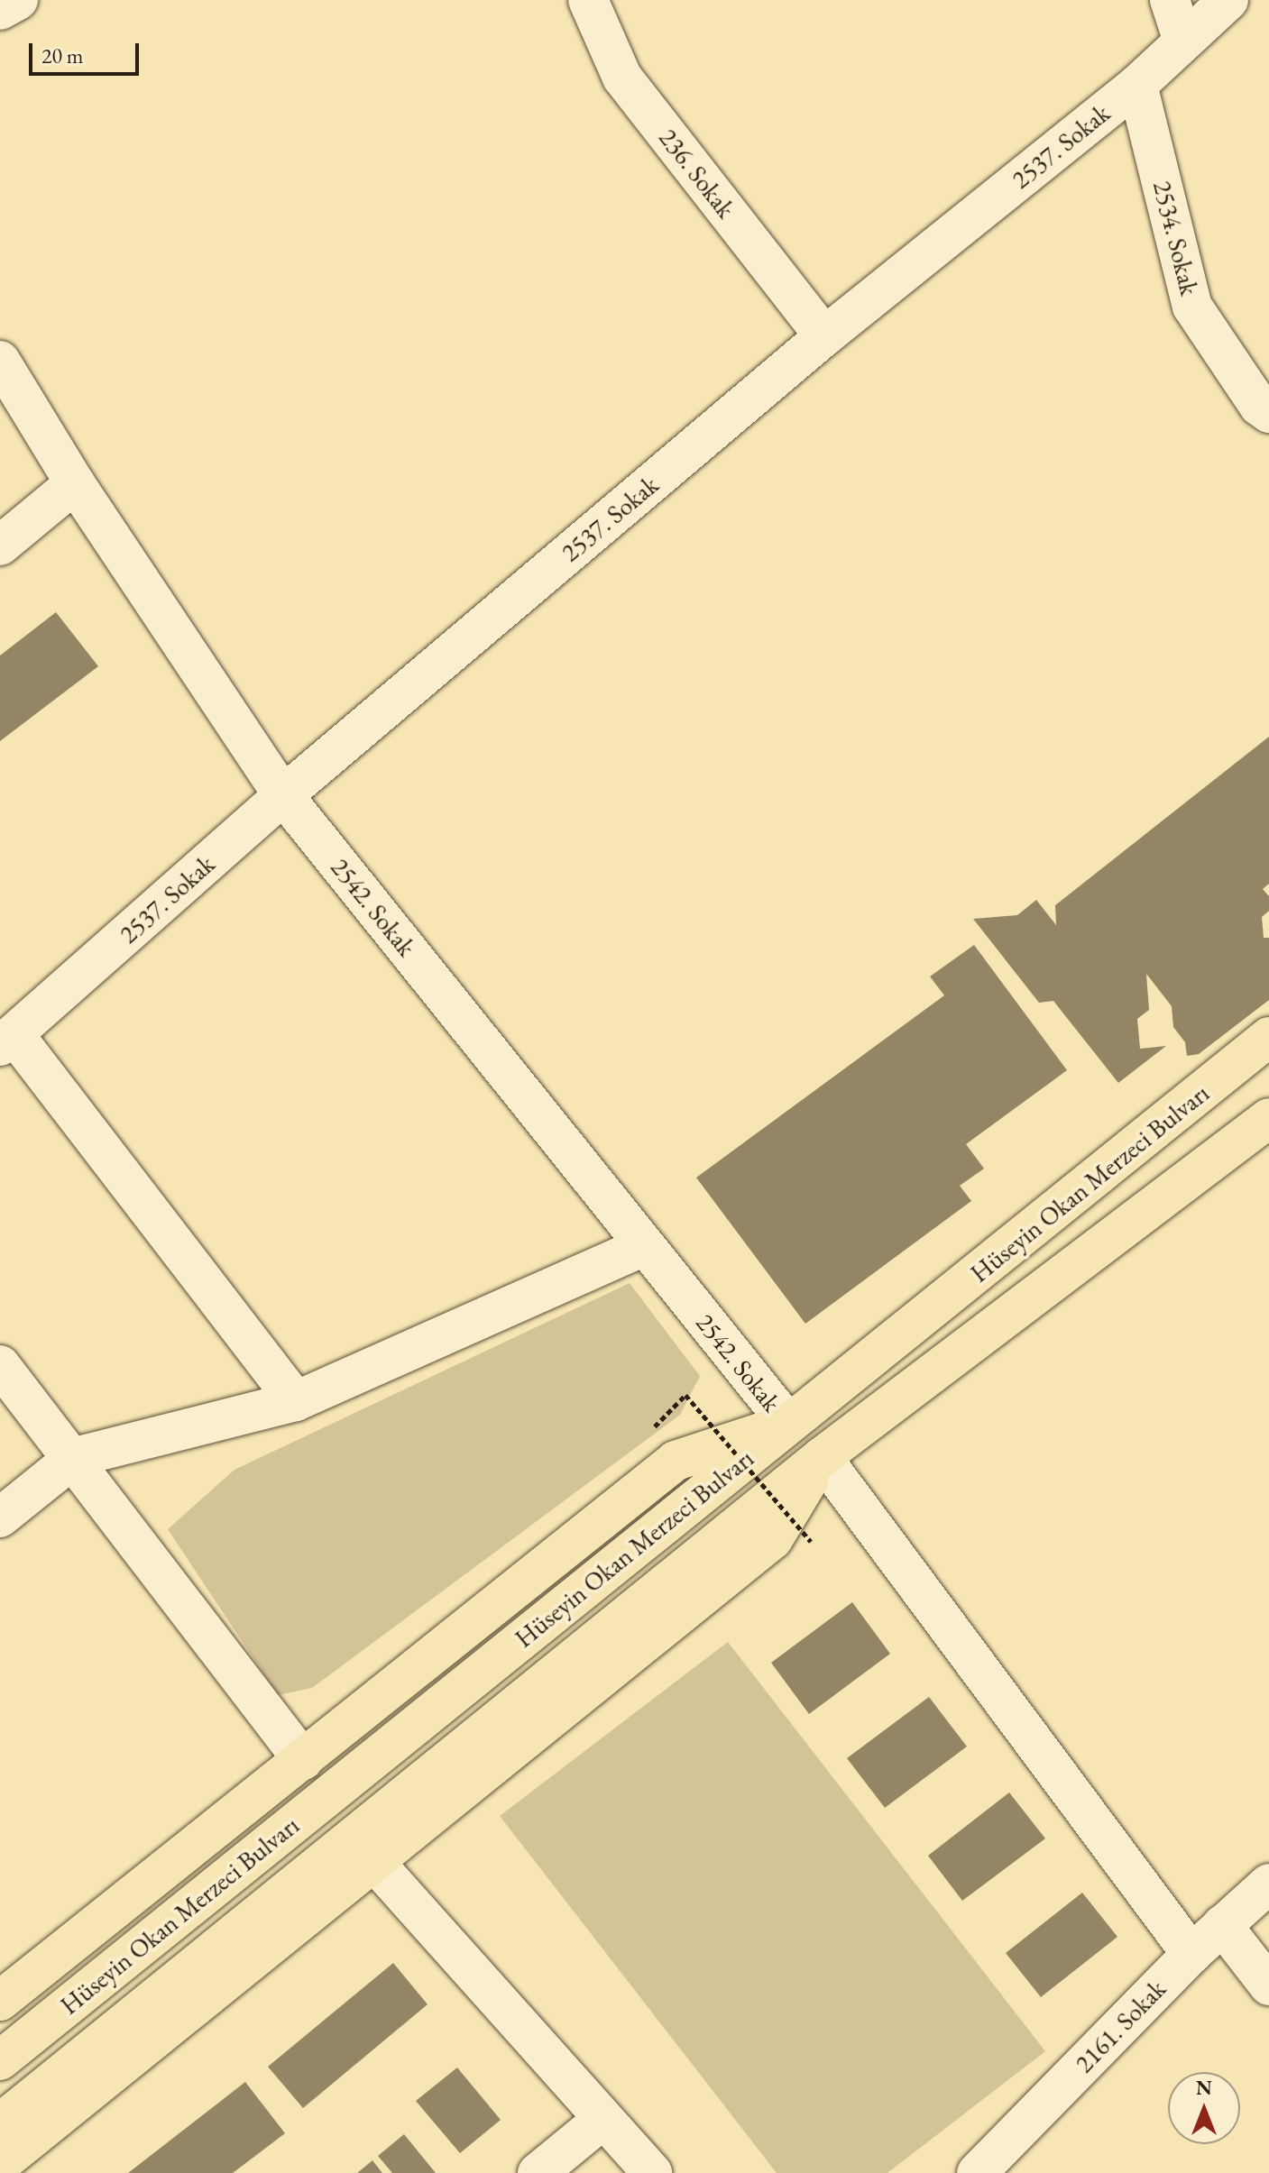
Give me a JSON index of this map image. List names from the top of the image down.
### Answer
{
  "streets": {
    "main road": ["Hüseyin Okan Merzeci Bulvarı"],
    "street": [
      "2537. Sokak",
      "236. Sokak",
      "2534. Sokak",
      "2542. Sokak",
      "2161. Sokak"
    ]
  },
  "crossings": [
    ["2537. Sokak", "236. Sokak"],
    ["2537. Sokak", "2534. Sokak"],
    ["2537. Sokak", "2542. Sokak"],
    ["2542. Sokak", "Hüseyin Okan Merzeci Bulvarı"]
  ],
  "scale_bar": "20 m",
  "north": "top"
}
